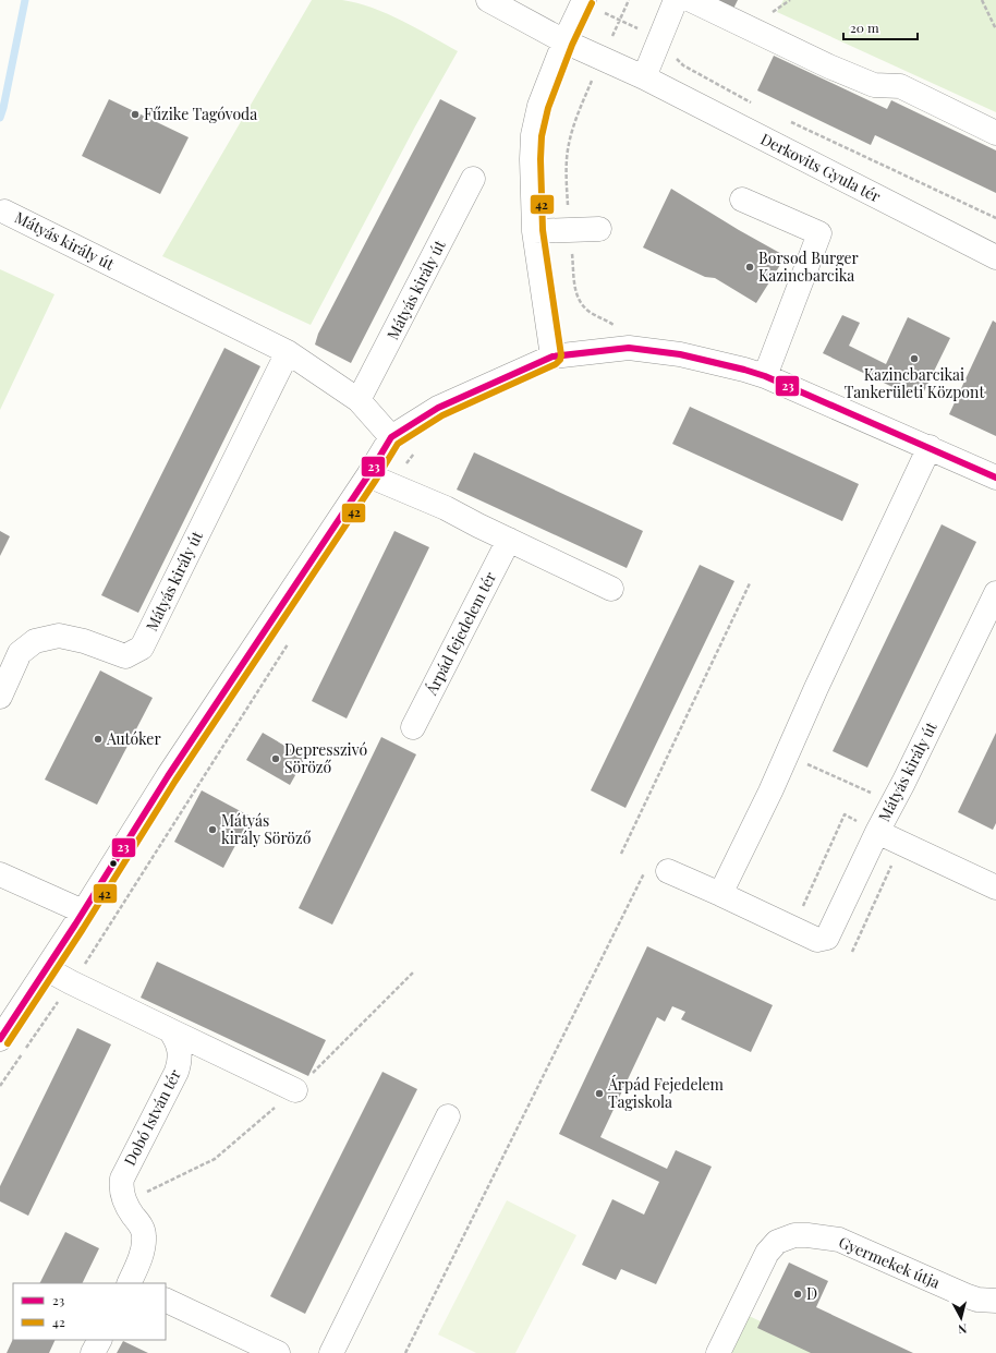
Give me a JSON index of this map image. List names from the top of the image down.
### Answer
{
  "streets": {
    "street": [
      "Derkovits Gyula tér",
      "Mátyás király út",
      "Árpád fejedelem tér",
      "Dobó István tér",
      "Gyermekek útja"
    ]
  },
  "places": [
    "Fűzike Tagóvoda",
    "Borsod Burger Kazincbarcika",
    "Kazincbarcikai Tankerületi Központ",
    "Autóker",
    "Depresszivó Söröző",
    "Mátyás király Söröző",
    "Árpád Fejedelem Tagiskola",
    "D"
  ],
  "lines": ["transit line 42", "transit line 23"],
  "legend": ["23", "42"],
  "scale_bar": "20 m",
  "north": "bottom"
}
